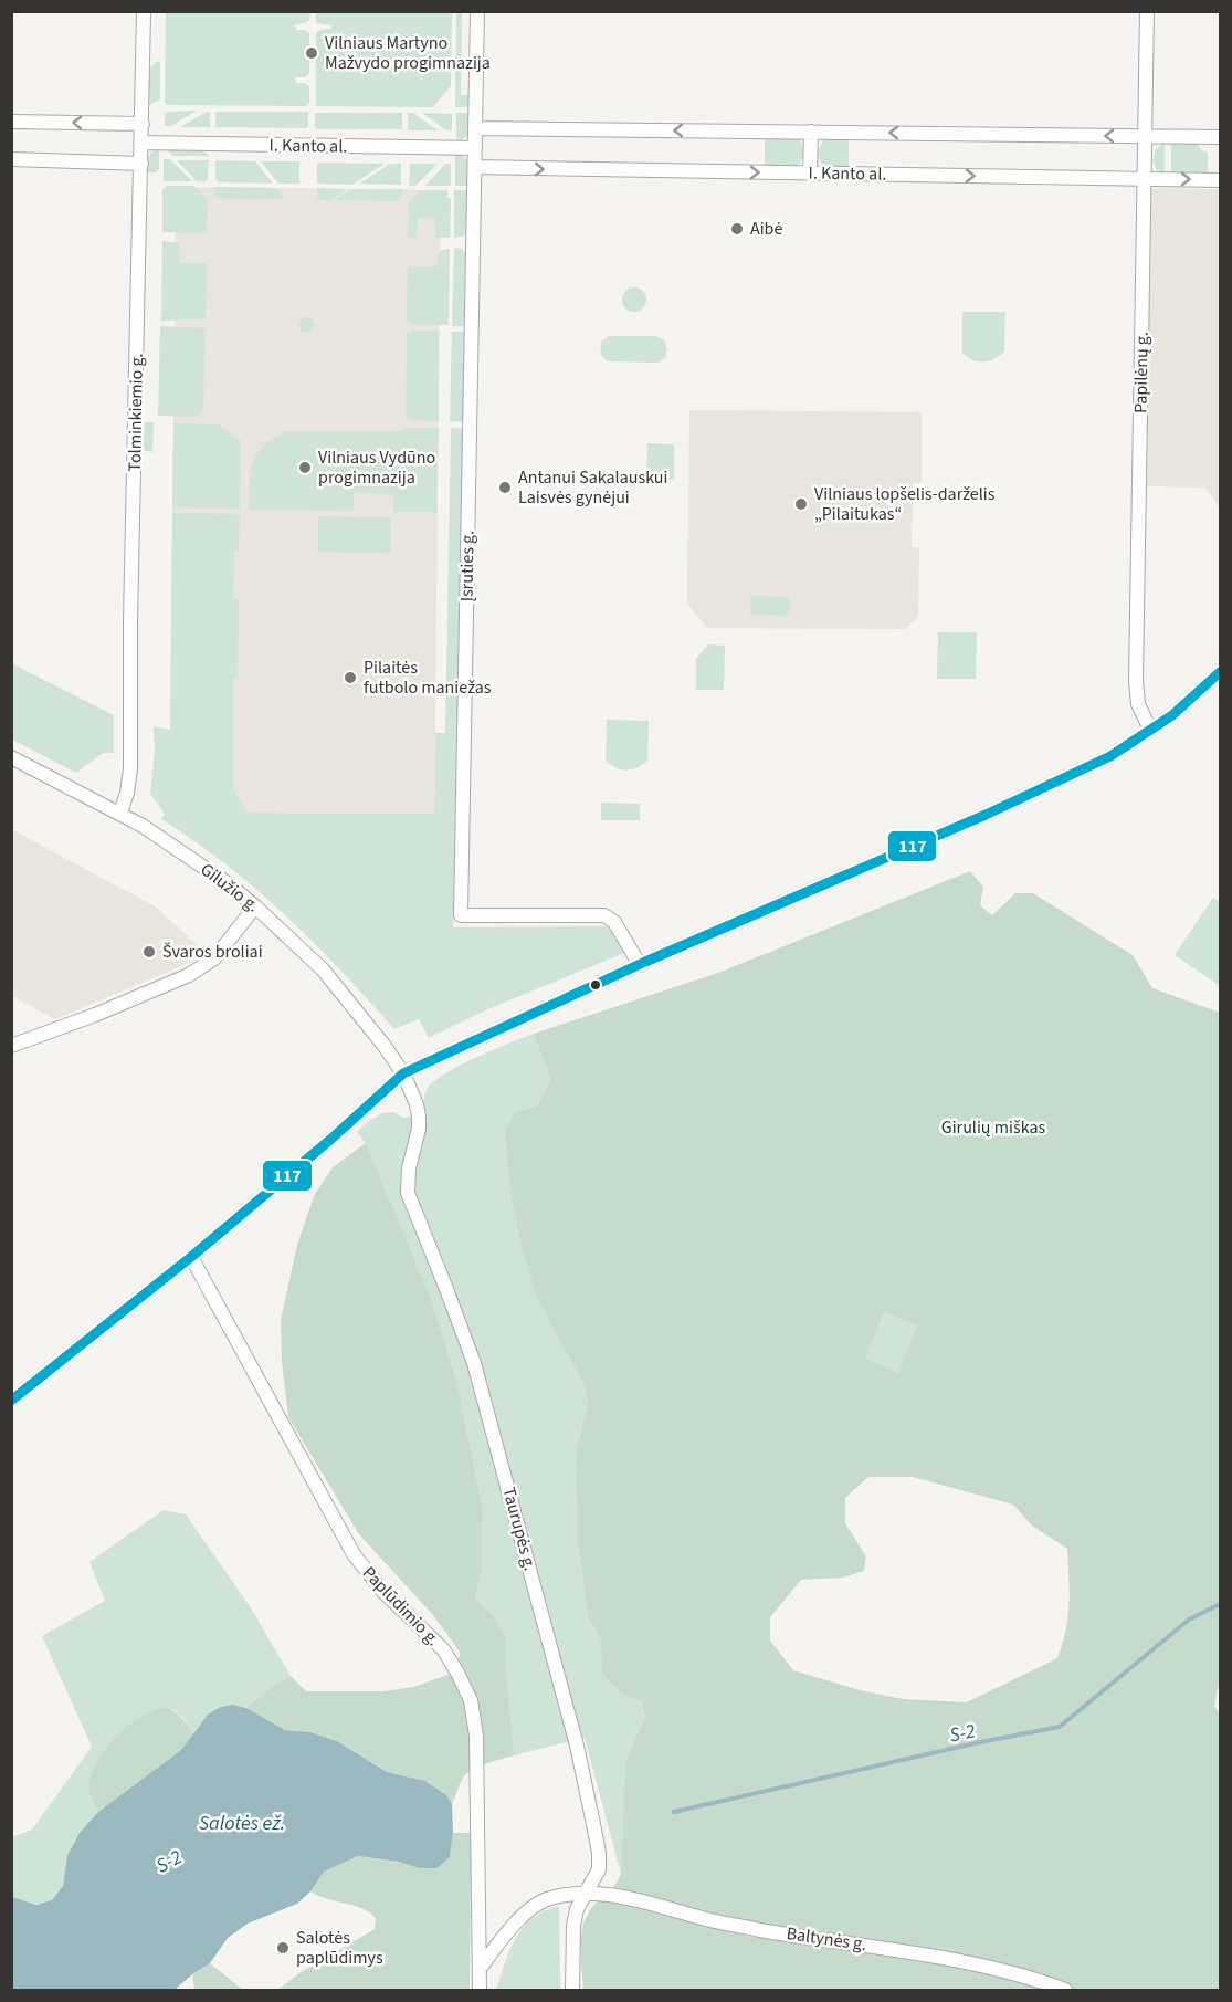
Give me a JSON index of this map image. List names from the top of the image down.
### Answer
{
  "streets": {
    "street": [
      "I. Kanto al.",
      "Papilėnų g.",
      "Tolminkiemio g.",
      "Įsruties g.",
      "Gilužio g.",
      "Taurupės g.",
      "Paplūdimio g.",
      "Baltynės g."
    ]
  },
  "crossings": [
    ["I. Kanto al.", "Papilėnų g."],
    ["I. Kanto al.", "Tolminkiemio g."],
    ["I. Kanto al.", "Įsruties g."],
    ["Tolminkiemio g.", "Gilužio g."],
    ["Gilužio g.", "Taurupės g."],
    ["Taurupės g.", "Baltynės g."],
    ["Paplūdimio g.", "Baltynės g."]
  ],
  "water": ["S-2", "Salotės ež."],
  "parks": ["Girulių miškas"],
  "places": [
    "Vilniaus Martyno Mažvydo progimnazija",
    "Aibė",
    "Vilniaus Vydūno progimnazija",
    "Antanui Sakalauskui Laisvės gynėjui",
    "Vilniaus lopšelis-darželis „Pilaitukas“",
    "Pilaitės futbolo maniežas",
    "Švaros broliai",
    "Salotės paplūdimys"
  ],
  "lines": ["transit line 117"]
}
